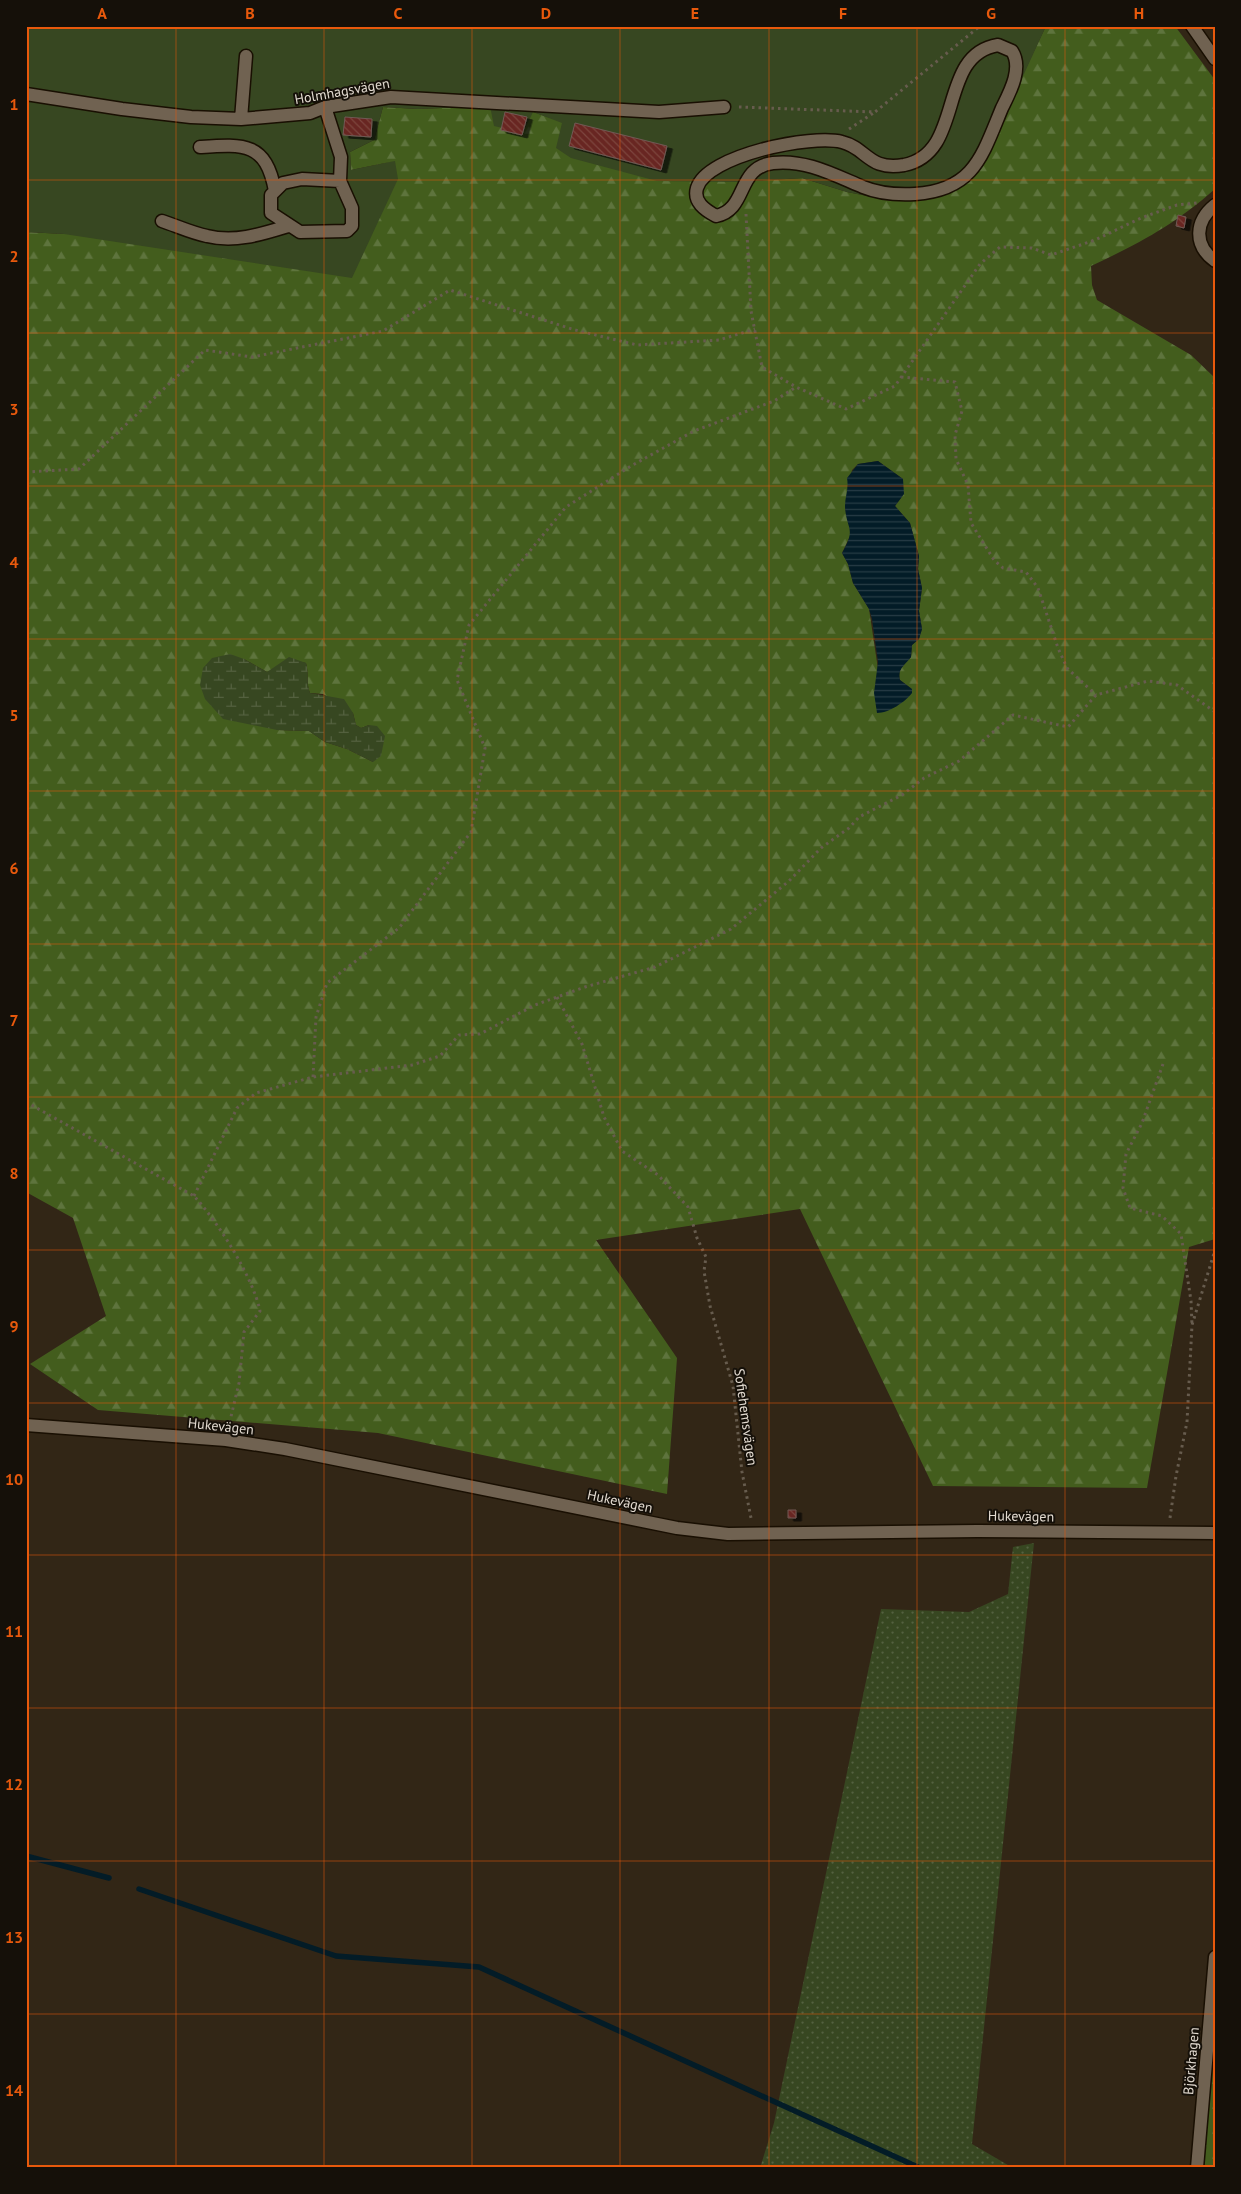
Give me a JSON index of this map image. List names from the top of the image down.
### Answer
{
  "streets": {
    "street": ["Holmhagsvägen", "Hukevägen", "Björkhagen"],
    "path": ["Sofiehemsvägen"]
  },
  "crossings": [
    ["Sofiehemsvägen", "Hukevägen"]
  ],
  "grid": {
    "columns": [
      "A",
      "B",
      "C",
      "D",
      "E",
      "F",
      "G",
      "H"
    ],
    "rows": [
      "1",
      "2",
      "3",
      "4",
      "5",
      "6",
      "7",
      "8",
      "9",
      "10",
      "11",
      "12",
      "13",
      "14"
    ]
  }
}
